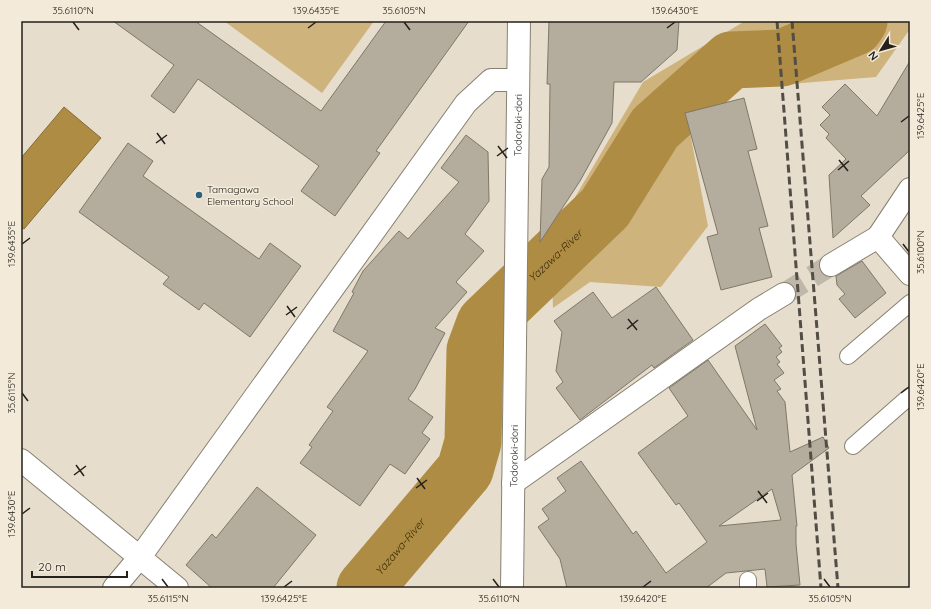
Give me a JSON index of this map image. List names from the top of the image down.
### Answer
{
  "streets": {
    "street": ["Todoroki-dori"]
  },
  "water": ["Yazawa-River"],
  "places": ["Tamagawa Elementary School"],
  "scale_bar": "20 m",
  "north": "bottom left",
  "coordinates": [
    "35.6110°N",
    "139.6435°E",
    "35.6105°N",
    "139.6430°E",
    "139.6425°E",
    "35.6100°N",
    "139.6420°E",
    "35.6115°N"
  ]
}
